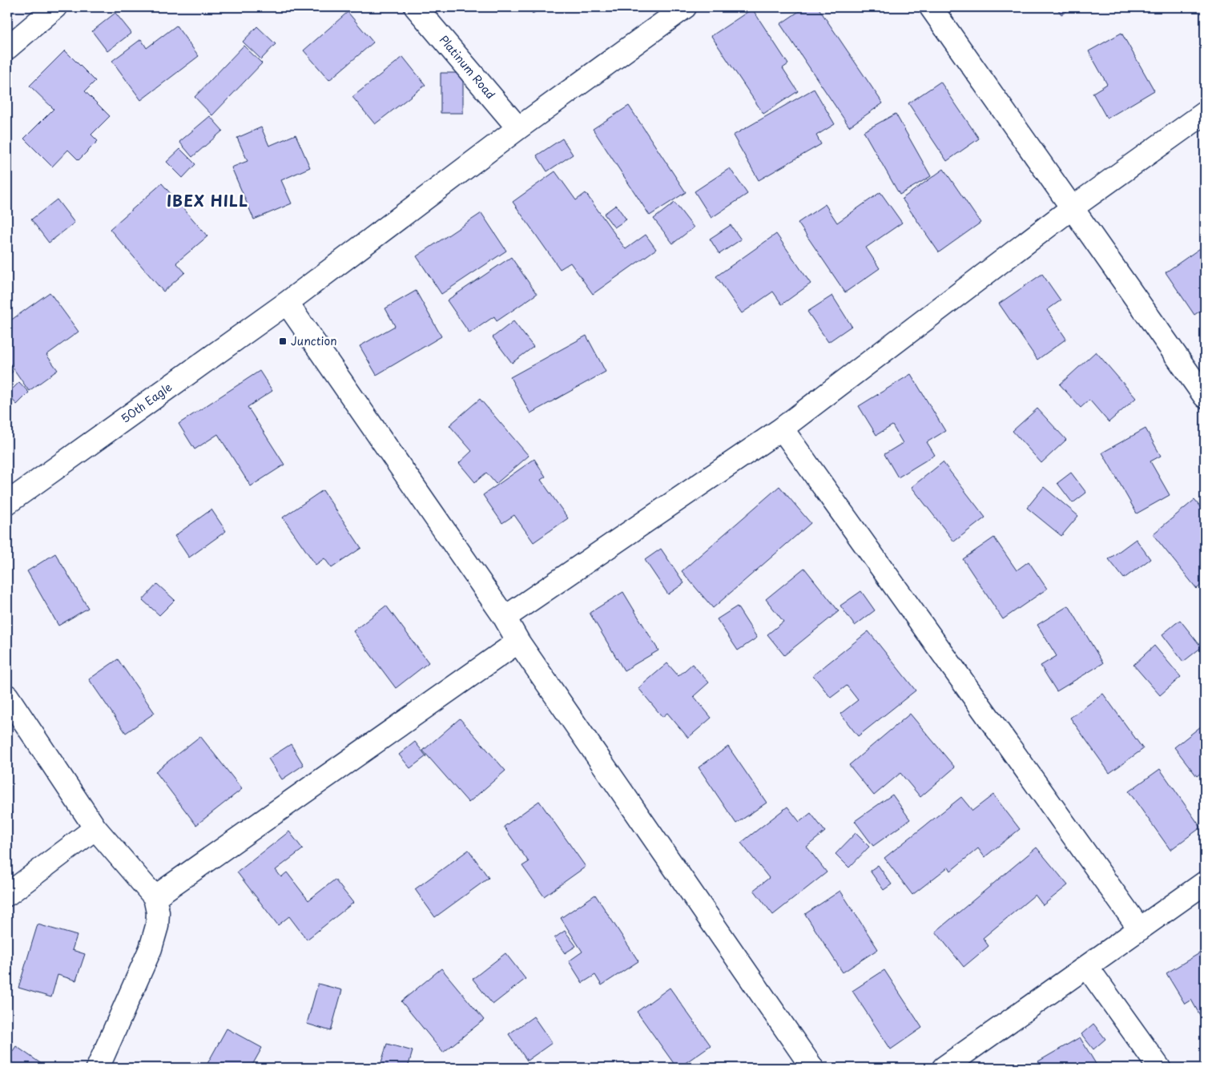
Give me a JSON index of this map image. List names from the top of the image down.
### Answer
{
  "streets": {
    "street": ["Platinum Road", "50th Eagle"]
  },
  "crossings": [
    ["Platinum Road", "50th Eagle"]
  ],
  "districts": ["IBEX HILL"],
  "places": {
    "transit": ["Junction"]
  }
}
